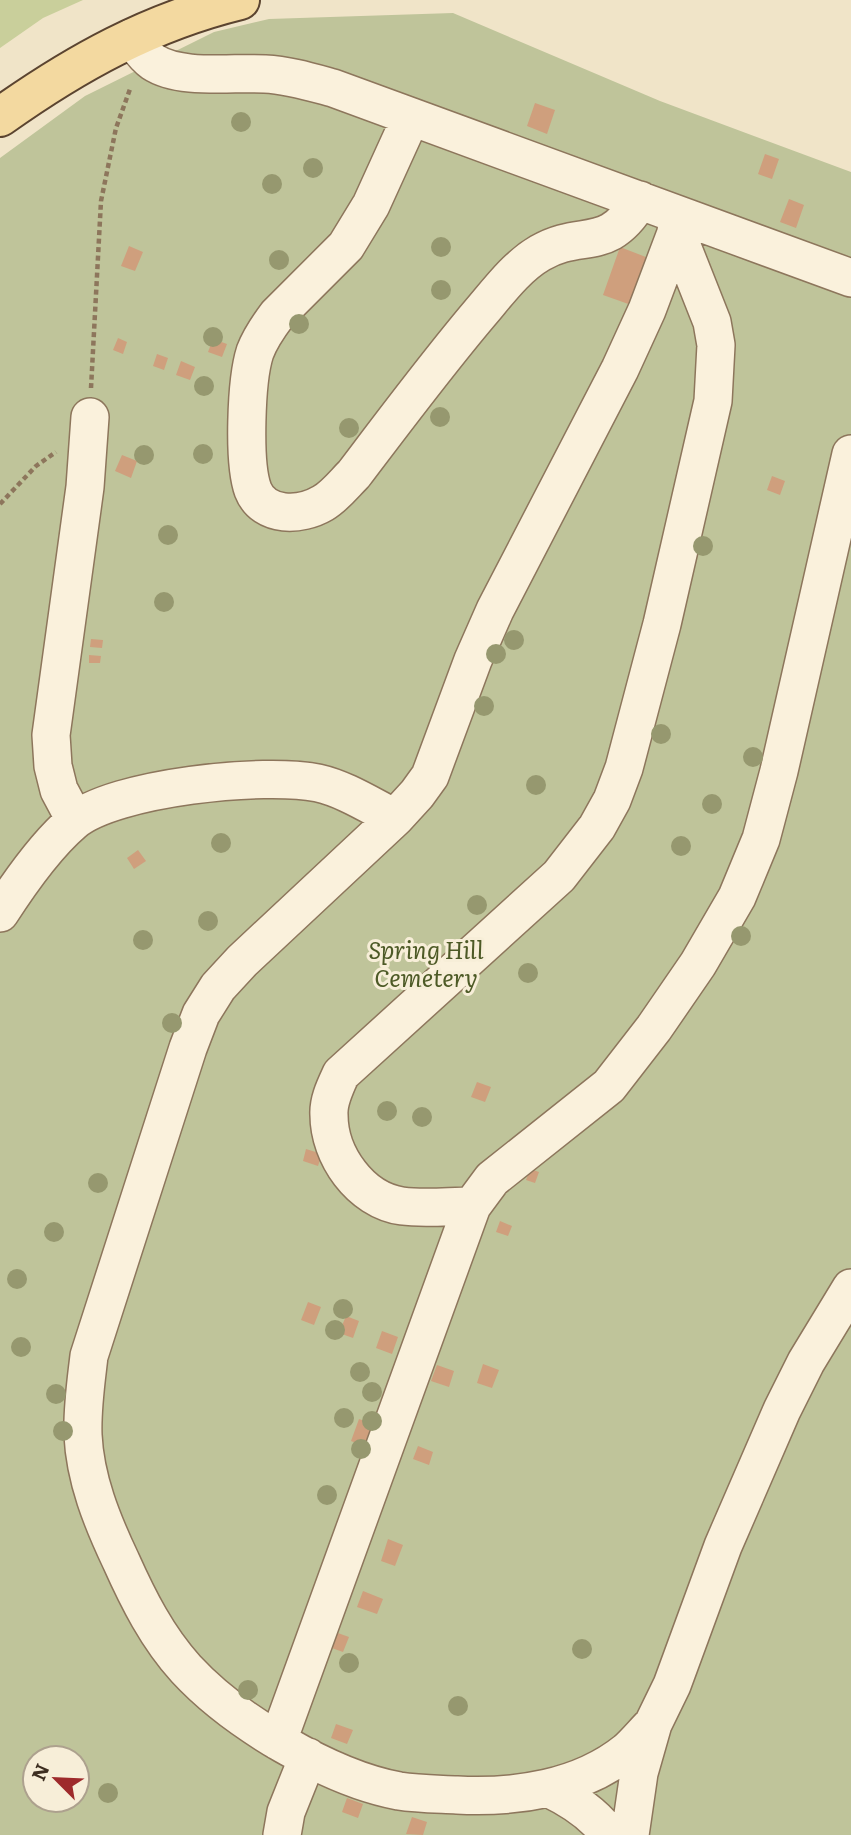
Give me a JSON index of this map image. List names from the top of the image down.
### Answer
{
  "parks": ["Spring Hill Cemetery"],
  "north": "top left"
}
